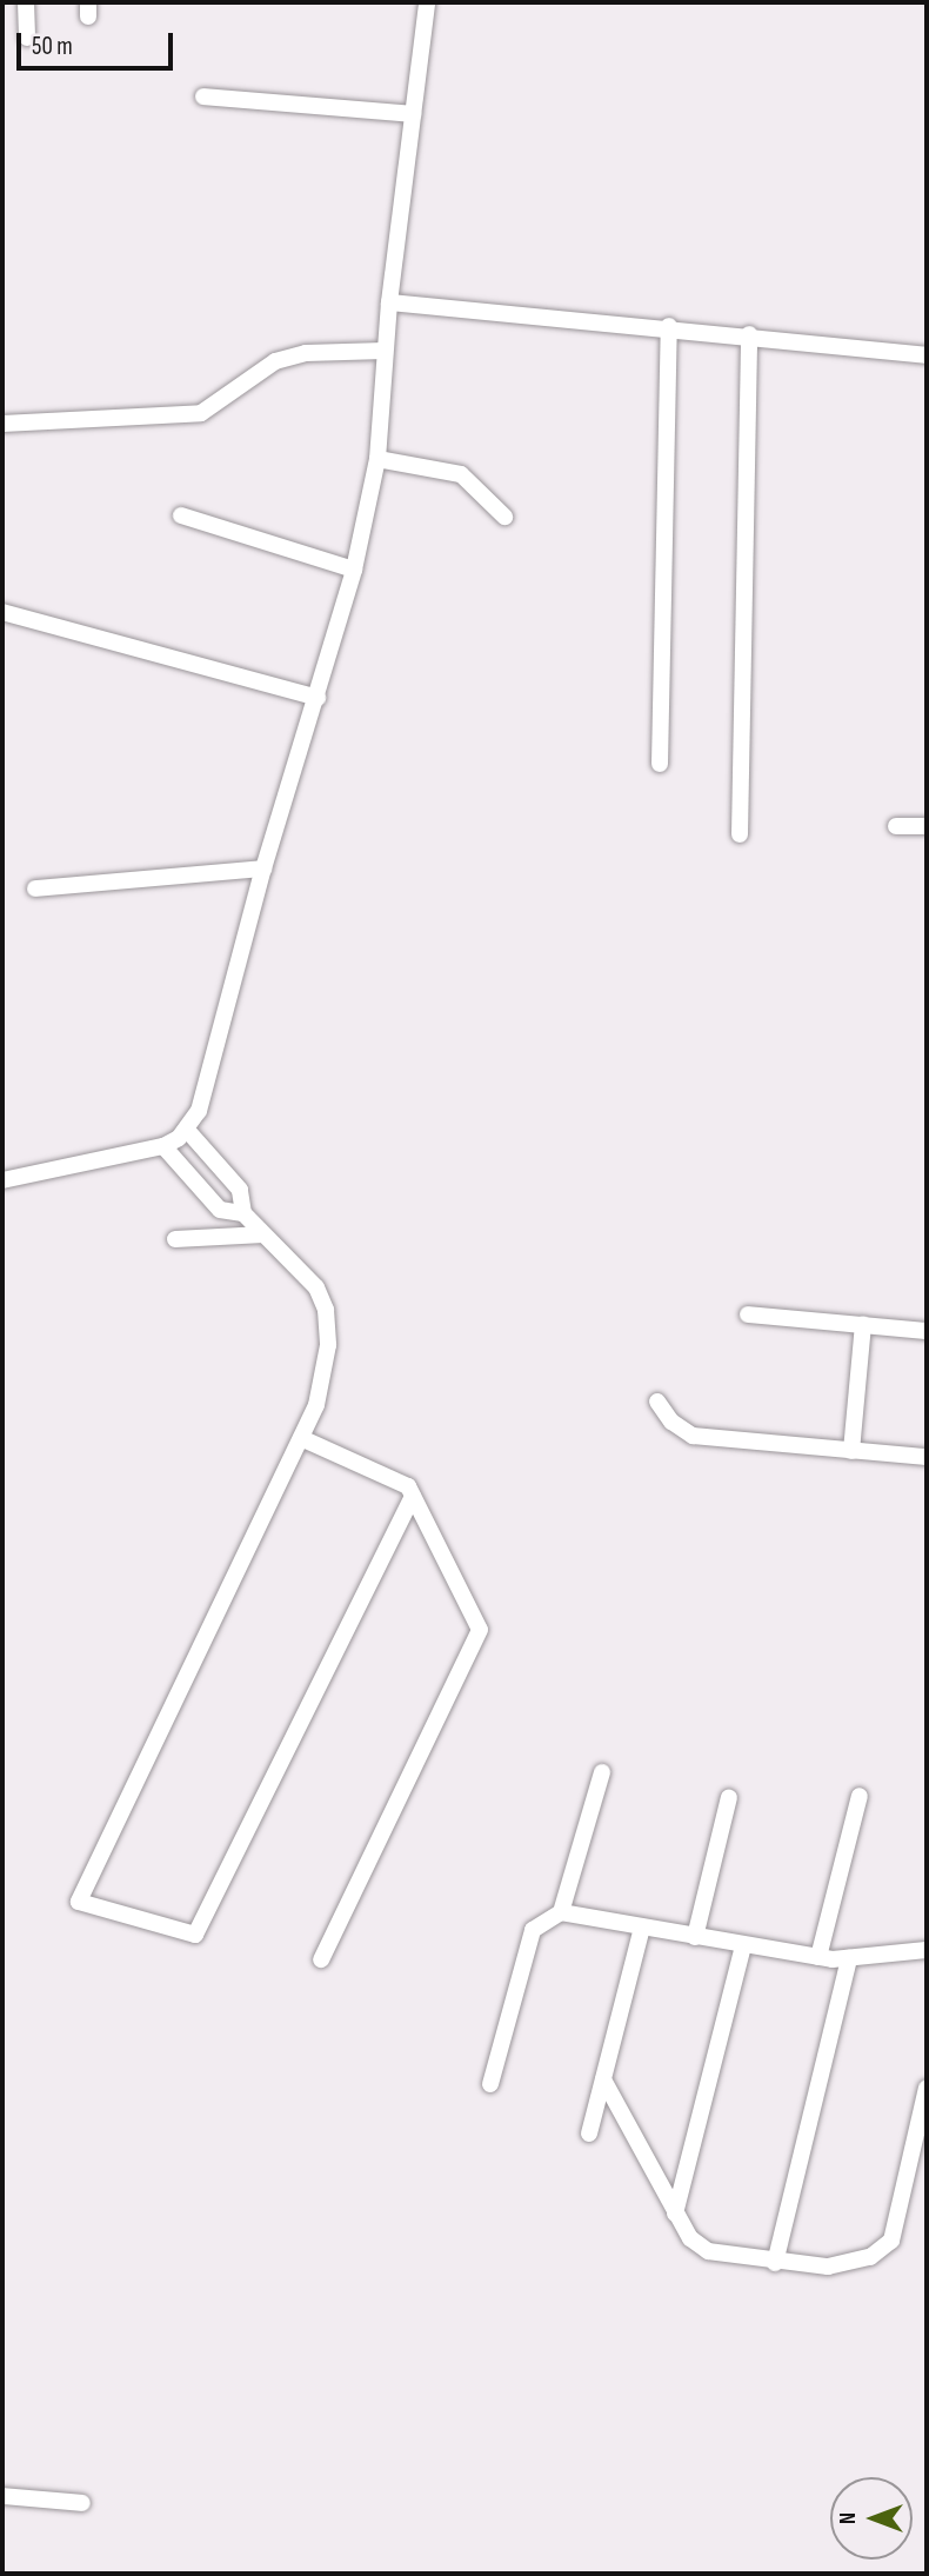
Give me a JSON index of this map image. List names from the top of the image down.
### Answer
{
  "scale_bar": "50 m",
  "north": "left"
}
